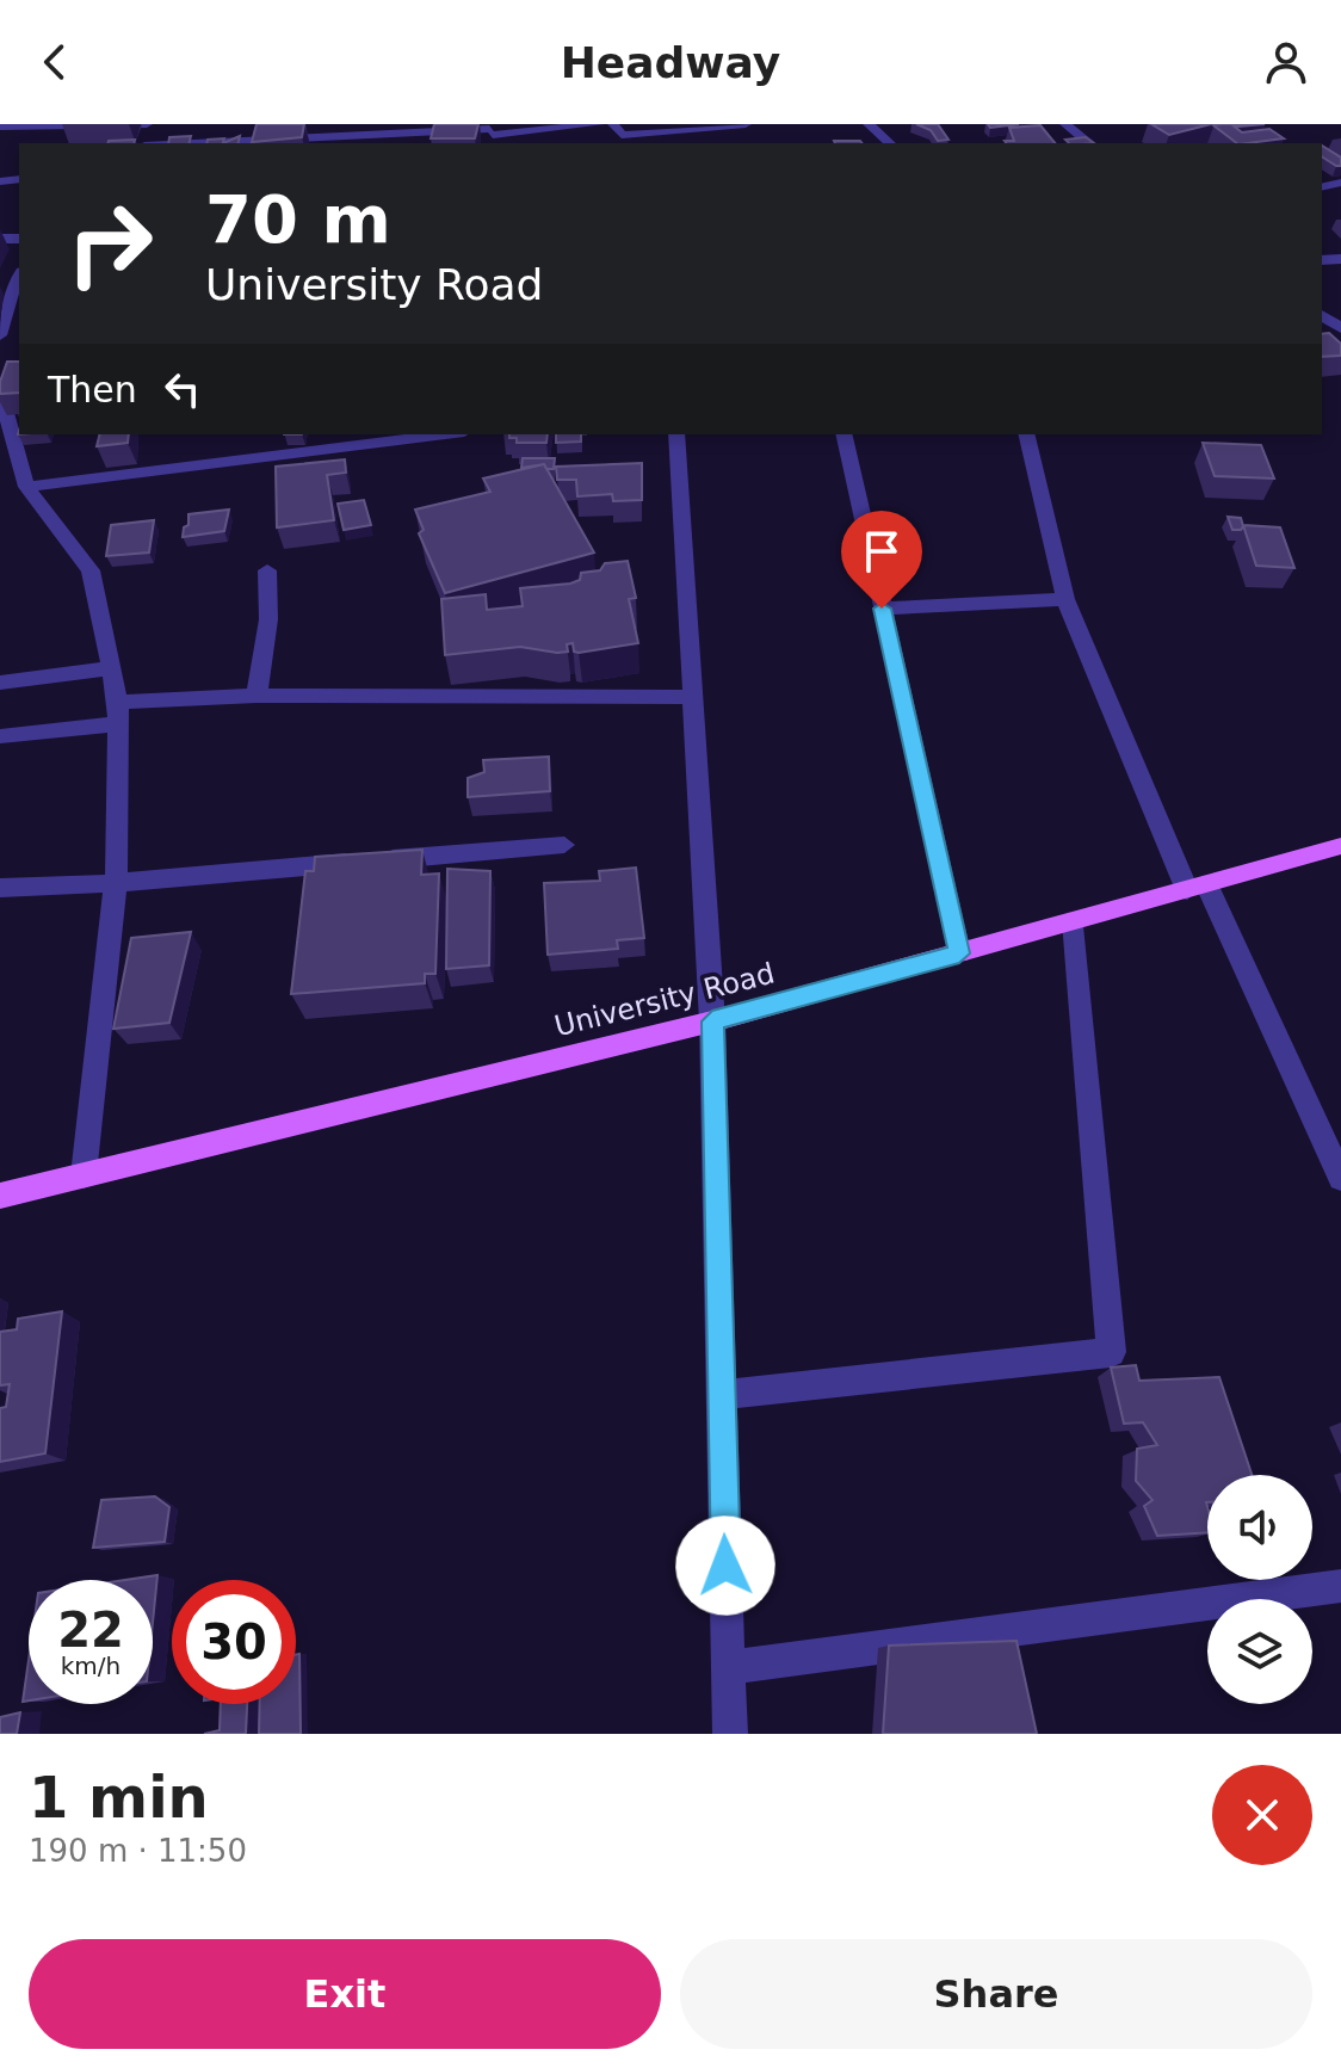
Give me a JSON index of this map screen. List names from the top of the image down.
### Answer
{
  "streets": {
    "main road": ["University Road"]
  },
  "page": {
    "header": "Headway",
    "turn": ["70 m", "University Road"],
    "then": "Then",
    "speed": "22 km/h",
    "limit": "30",
    "heading": ["1 min", "190 m · 11:50"],
    "buttons": ["Exit", "Share"]
  }
}
